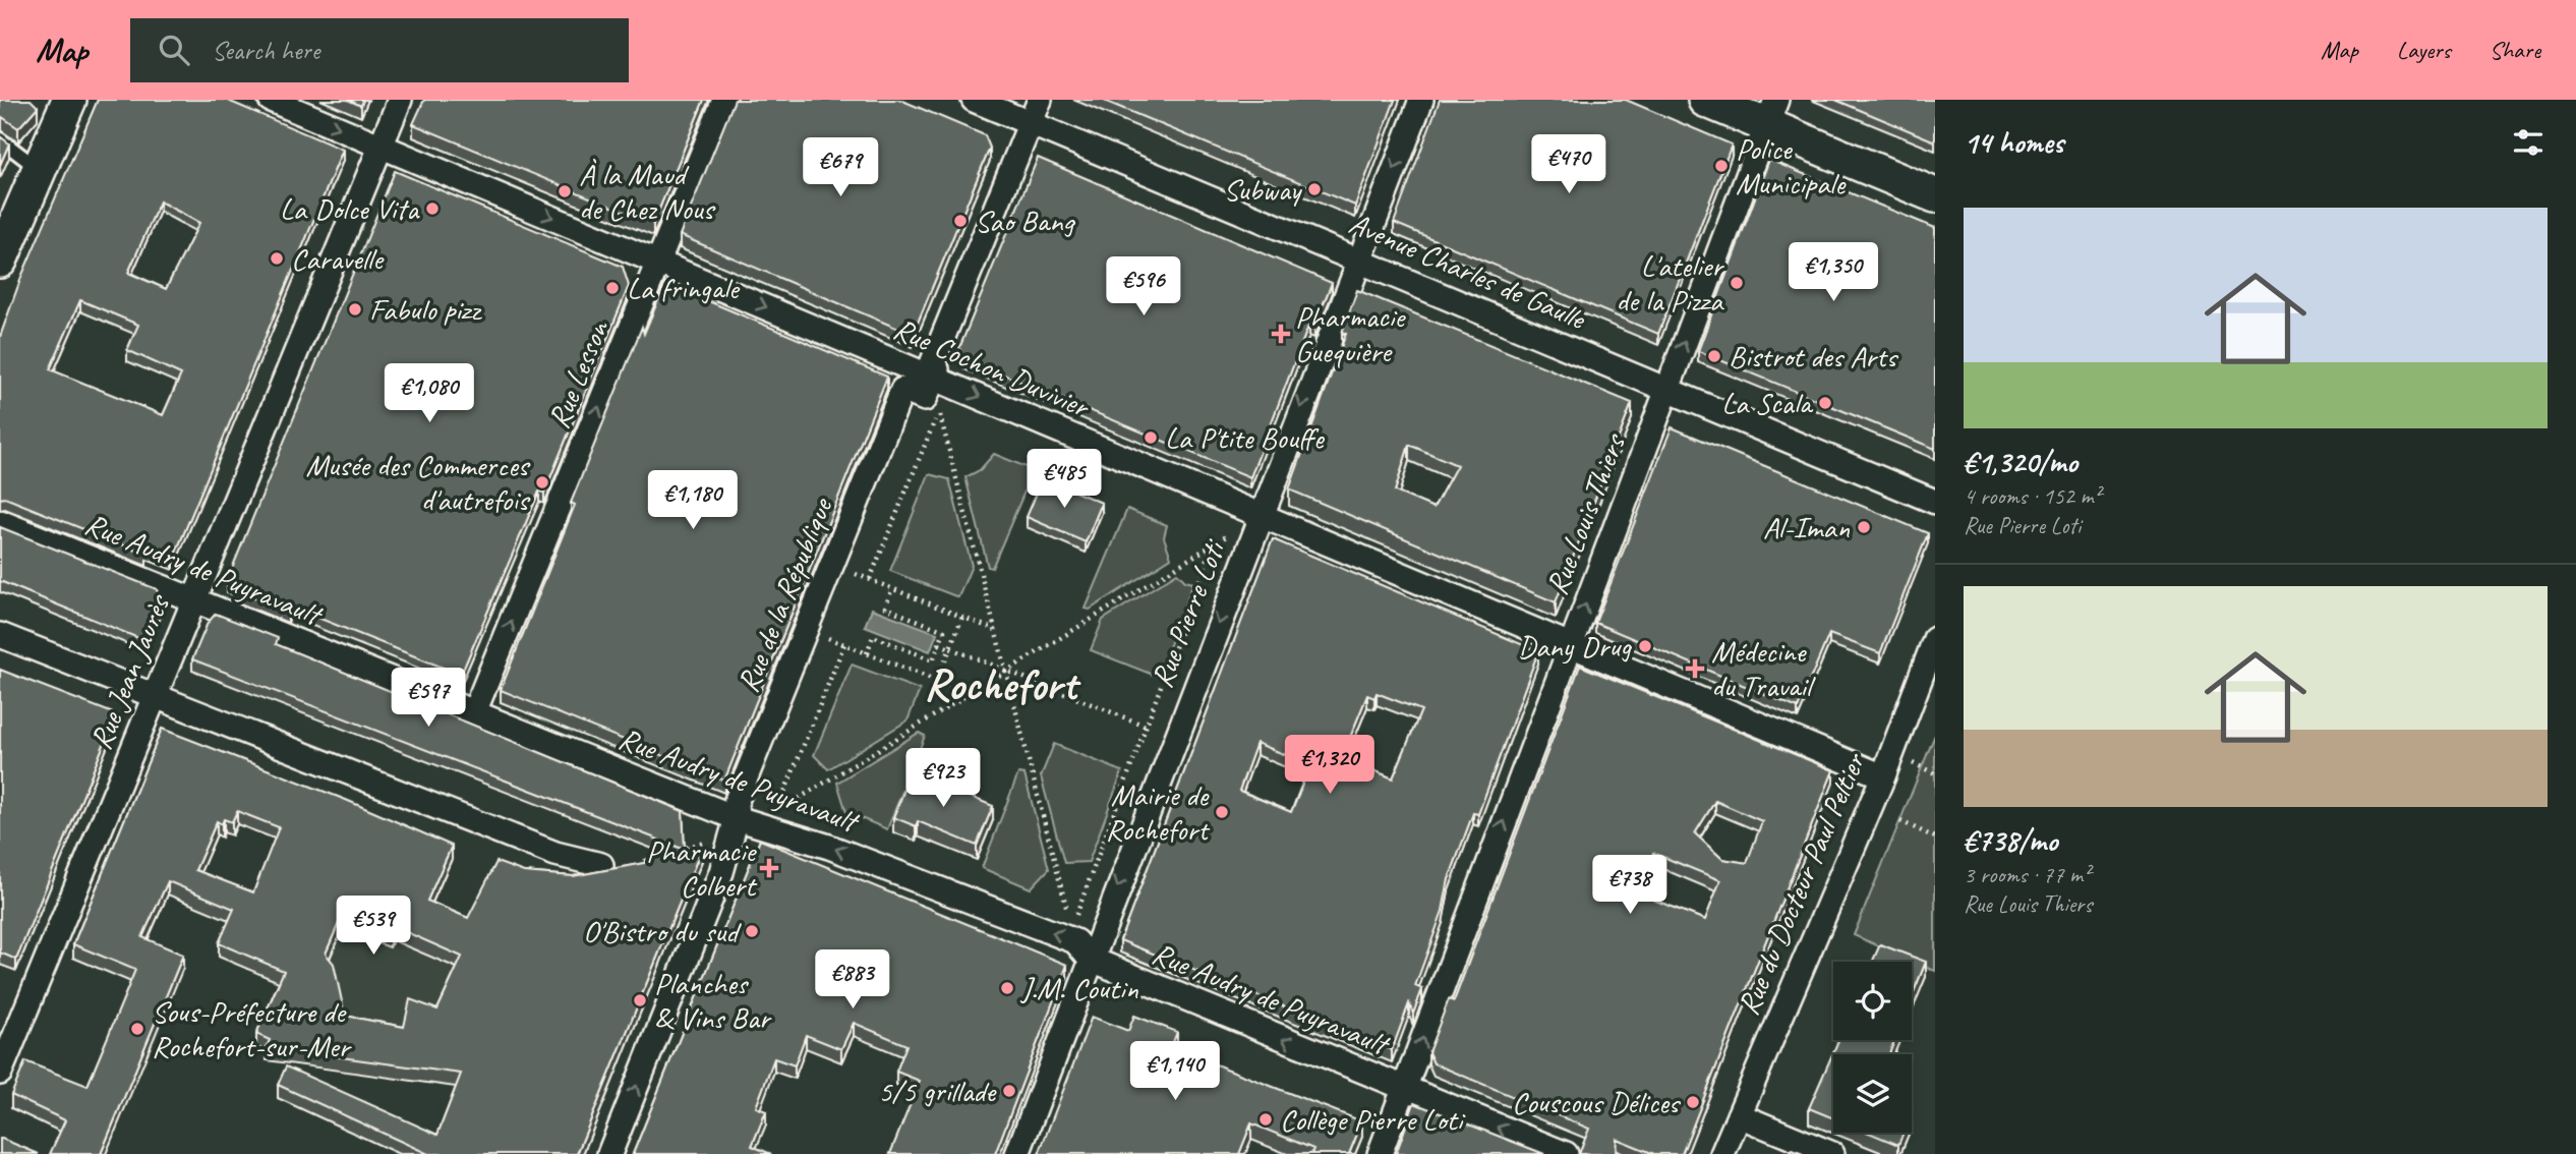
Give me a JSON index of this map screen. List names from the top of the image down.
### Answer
{
  "streets": {
    "street": [
      "Avenue Charles de Gaulle",
      "Rue Cochon Duvivier",
      "Rue Lesson",
      "Rue Louis Thiers",
      "Rue Audry de Puyravault",
      "Rue de la République",
      "Rue Pierre Loti",
      "Rue Jean Jaurès",
      "Rue du Docteur Paul Peltier"
    ]
  },
  "crossings": [
    ["Avenue Charles de Gaulle", "Rue Louis Thiers"],
    ["Avenue Charles de Gaulle", "Rue Pierre Loti"],
    ["Rue Cochon Duvivier", "Rue Lesson"],
    ["Rue Cochon Duvivier", "Rue Louis Thiers"],
    ["Rue Cochon Duvivier", "Rue de la République"],
    ["Rue Cochon Duvivier", "Rue Pierre Loti"],
    ["Rue Cochon Duvivier", "Rue Jean Jaurès"],
    ["Rue Cochon Duvivier", "Rue du Docteur Paul Peltier"],
    ["Rue Lesson", "Rue Audry de Puyravault"],
    ["Rue Louis Thiers", "Rue Audry de Puyravault"],
    ["Rue Audry de Puyravault", "Rue de la République"],
    ["Rue Audry de Puyravault", "Rue Pierre Loti"],
    ["Rue Audry de Puyravault", "Rue Jean Jaurès"]
  ],
  "one_way": [
    "Rue Cochon Duvivier",
    "Rue Lesson",
    "Rue Louis Thiers",
    "Rue Audry de Puyravault",
    "Rue de la République",
    "Rue Pierre Loti"
  ],
  "districts": ["Rochefort"],
  "places": {
    "other": [
      "Police Municipale",
      "Subway",
      "À la Maud de Chez Nous",
      "La Dolce Vita",
      "Sao Bang",
      "Caravelle",
      "L'atelier de la Pizza",
      "La fringale",
      "Fabulo pizz",
      "Bistrot des Arts",
      "La Scala",
      "La P'tite Bouffe",
      "Musée des Commerces d'autrefois",
      "Al-Iman",
      "Dany Drug",
      "Mairie de Rochefort",
      "O'Bistro du sud",
      "J.M. Coutin",
      "Planches & Vins Bar",
      "Sous-Préfecture de Rochefort-sur-Mer",
      "5/5 grillade",
      "Couscous Délices",
      "Collège Pierre Loti"
    ],
    "health": ["Pharmacie Guequière", "Médecine du Travail", "Pharmacie Colbert"]
  },
  "page": {
    "header": "Map",
    "search": "Search here",
    "nav": ["Map", "Layers", "Share"],
    "heading": "14 homes",
    "price": [
      "€470",
      "€679",
      "€1,350",
      "€596",
      "€1,080",
      "€485",
      "€1,180",
      "€597",
      "€1,320",
      "€923",
      "€738",
      "€539",
      "€883",
      "€1,140"
    ],
    "list": [
      {
        "name": "€1,320/mo",
        "note": "4 rooms · 152 m² · Rue Pierre Loti"
      },
      {
        "name": "€738/mo",
        "note": "3 rooms · 77 m² · Rue Louis Thiers"
      }
    ]
  }
}
